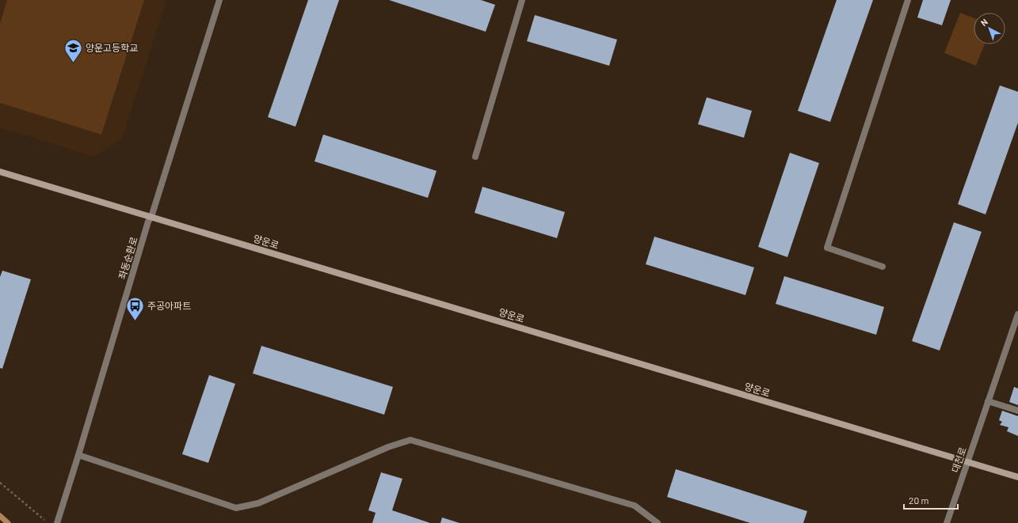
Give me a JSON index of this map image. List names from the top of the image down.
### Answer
{
  "streets": {
    "main road": ["양운로"],
    "street": ["좌동순환로", "대천로"]
  },
  "crossings": [
    ["양운로", "좌동순환로"],
    ["양운로", "대천로"]
  ],
  "places": {
    "school or university": ["양운고등학교"],
    "bus stop": ["주공아파트"]
  },
  "scale_bar": "20 m",
  "north": "top left"
}
